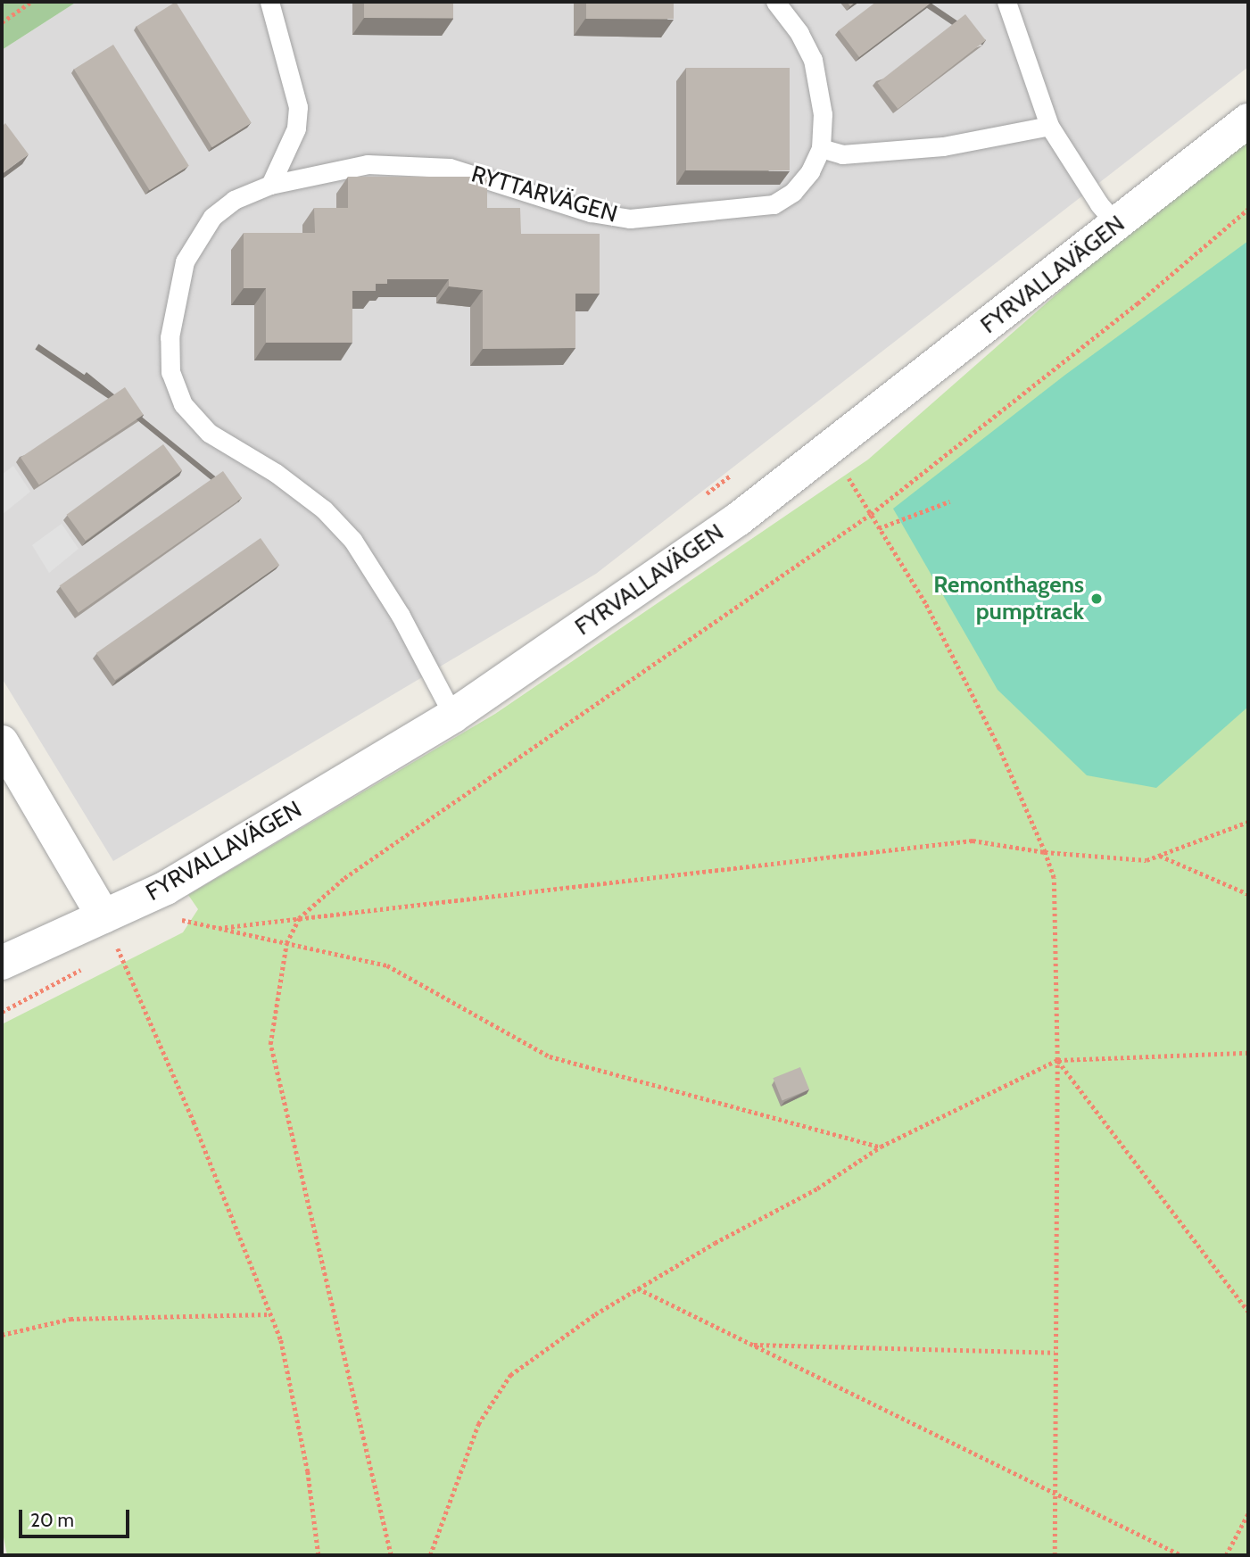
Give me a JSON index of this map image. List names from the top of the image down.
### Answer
{
  "streets": {
    "street": ["FYRVALLAVÄGEN"],
    "lane": ["RYTTARVÄGEN"]
  },
  "crossings": [
    ["RYTTARVÄGEN", "FYRVALLAVÄGEN"]
  ],
  "places": ["Remonthagens pumptrack"],
  "scale_bar": "20 m"
}
